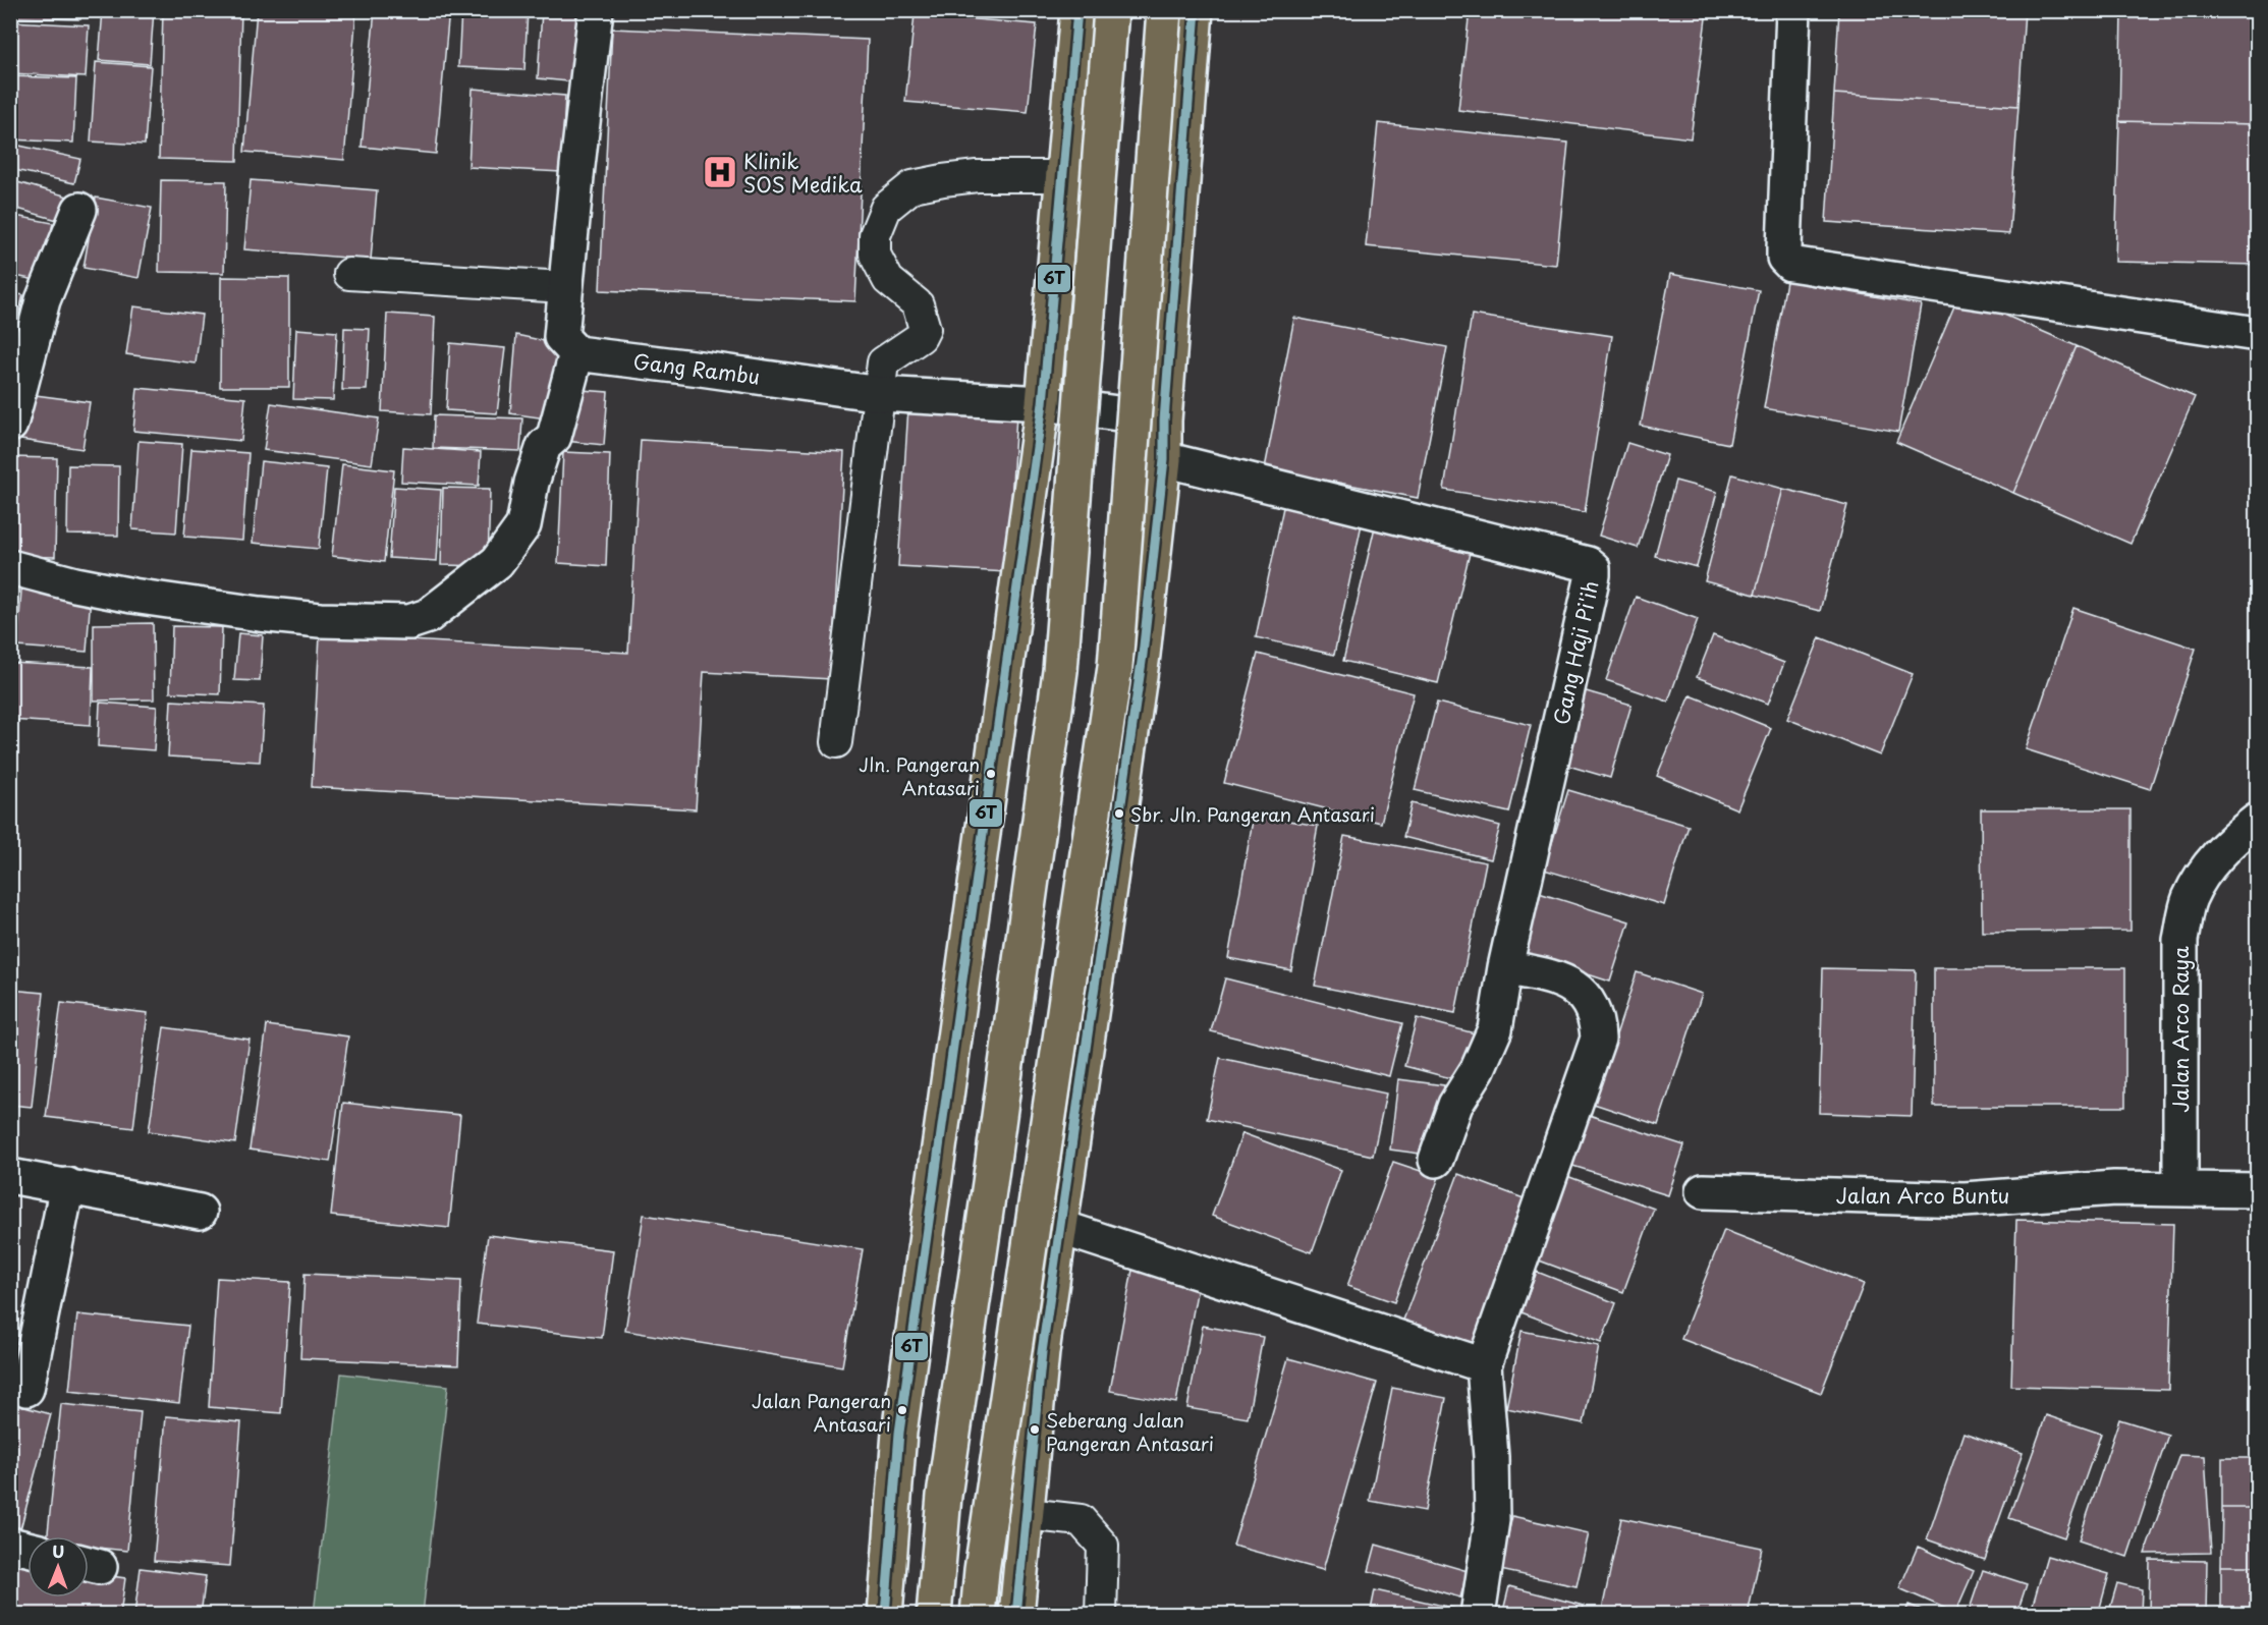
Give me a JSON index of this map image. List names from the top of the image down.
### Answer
{
  "streets": {
    "street": [
      "Gang Rambu",
      "Gang Haji Pi'ih",
      "Jalan Arco Raya",
      "Jalan Arco Buntu"
    ]
  },
  "crossings": [
    ["Jalan Arco Raya", "Jalan Arco Buntu"]
  ],
  "places": {
    "hospital": ["Klinik SOS Medika"],
    "other": [
      "Jln. Pangeran Antasari",
      "Sbr. Jln. Pangeran Antasari",
      "Jalan Pangeran Antasari",
      "Seberang Jalan Pangeran Antasari"
    ]
  },
  "lines": ["transit line 6T"],
  "north": "top"
}
